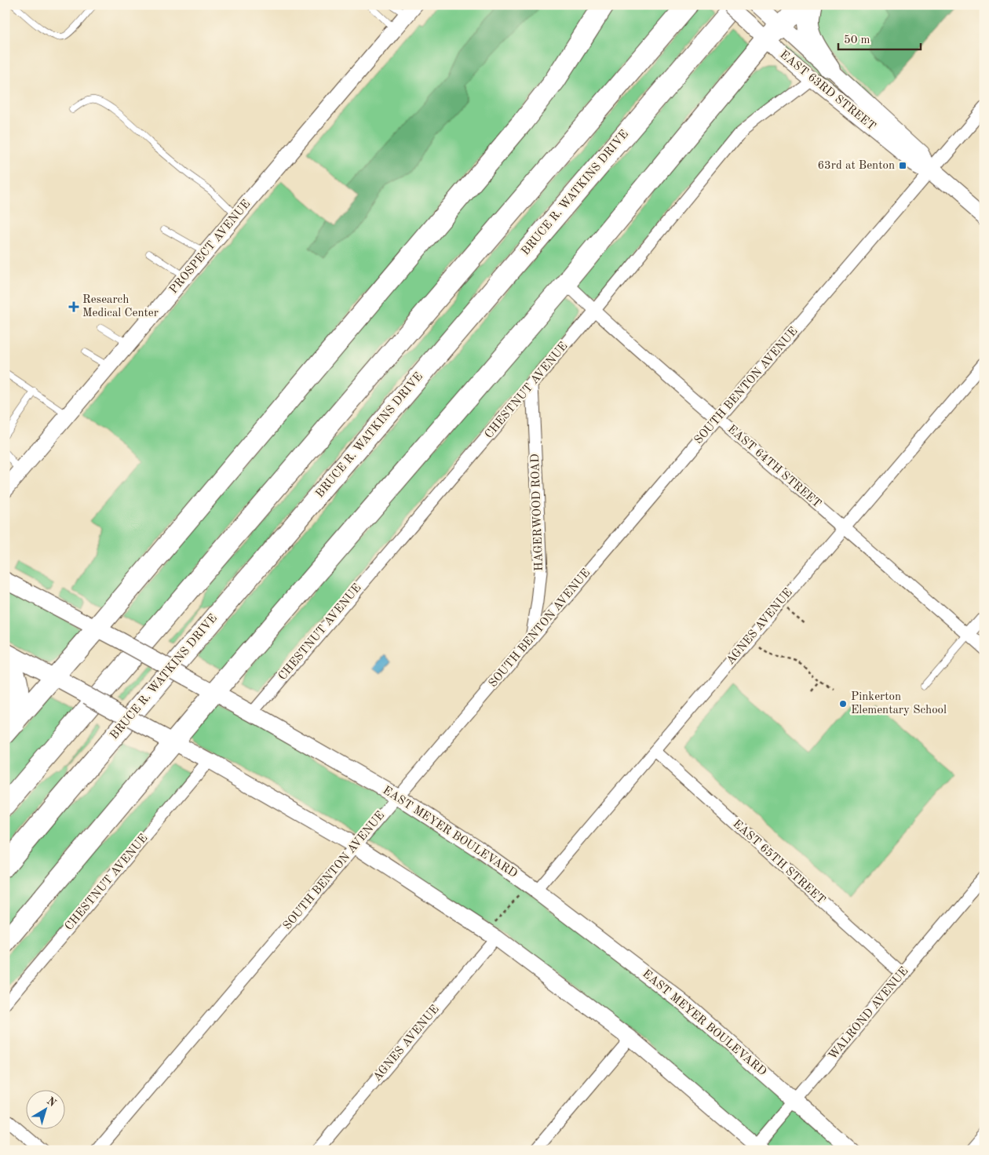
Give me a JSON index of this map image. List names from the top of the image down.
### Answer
{
  "streets": {
    "highway": ["BRUCE R. WATKINS DRIVE"],
    "main road": ["EAST 63RD STREET", "PROSPECT AVENUE", "EAST MEYER BOULEVARD"],
    "street": [
      "SOUTH BENTON AVENUE",
      "CHESTNUT AVENUE",
      "EAST 64TH STREET",
      "HAGERWOOD ROAD",
      "AGNES AVENUE",
      "EAST 65TH STREET",
      "WALROND AVENUE"
    ]
  },
  "crossings": [
    ["EAST 63RD STREET", "SOUTH BENTON AVENUE"],
    ["EAST 63RD STREET", "CHESTNUT AVENUE"],
    ["SOUTH BENTON AVENUE", "EAST 64TH STREET"],
    ["SOUTH BENTON AVENUE", "HAGERWOOD ROAD"],
    ["SOUTH BENTON AVENUE", "EAST MEYER BOULEVARD"],
    ["CHESTNUT AVENUE", "EAST 64TH STREET"],
    ["CHESTNUT AVENUE", "HAGERWOOD ROAD"],
    ["CHESTNUT AVENUE", "EAST MEYER BOULEVARD"],
    ["EAST 64TH STREET", "AGNES AVENUE"],
    ["AGNES AVENUE", "EAST MEYER BOULEVARD"],
    ["AGNES AVENUE", "EAST 65TH STREET"],
    ["EAST MEYER BOULEVARD", "WALROND AVENUE"],
    ["EAST 65TH STREET", "WALROND AVENUE"]
  ],
  "places": {
    "transit": ["63rd at Benton"],
    "health": ["Research Medical Center"],
    "other": ["Pinkerton Elementary School"]
  },
  "scale_bar": "50 m",
  "north": "top right"
}
